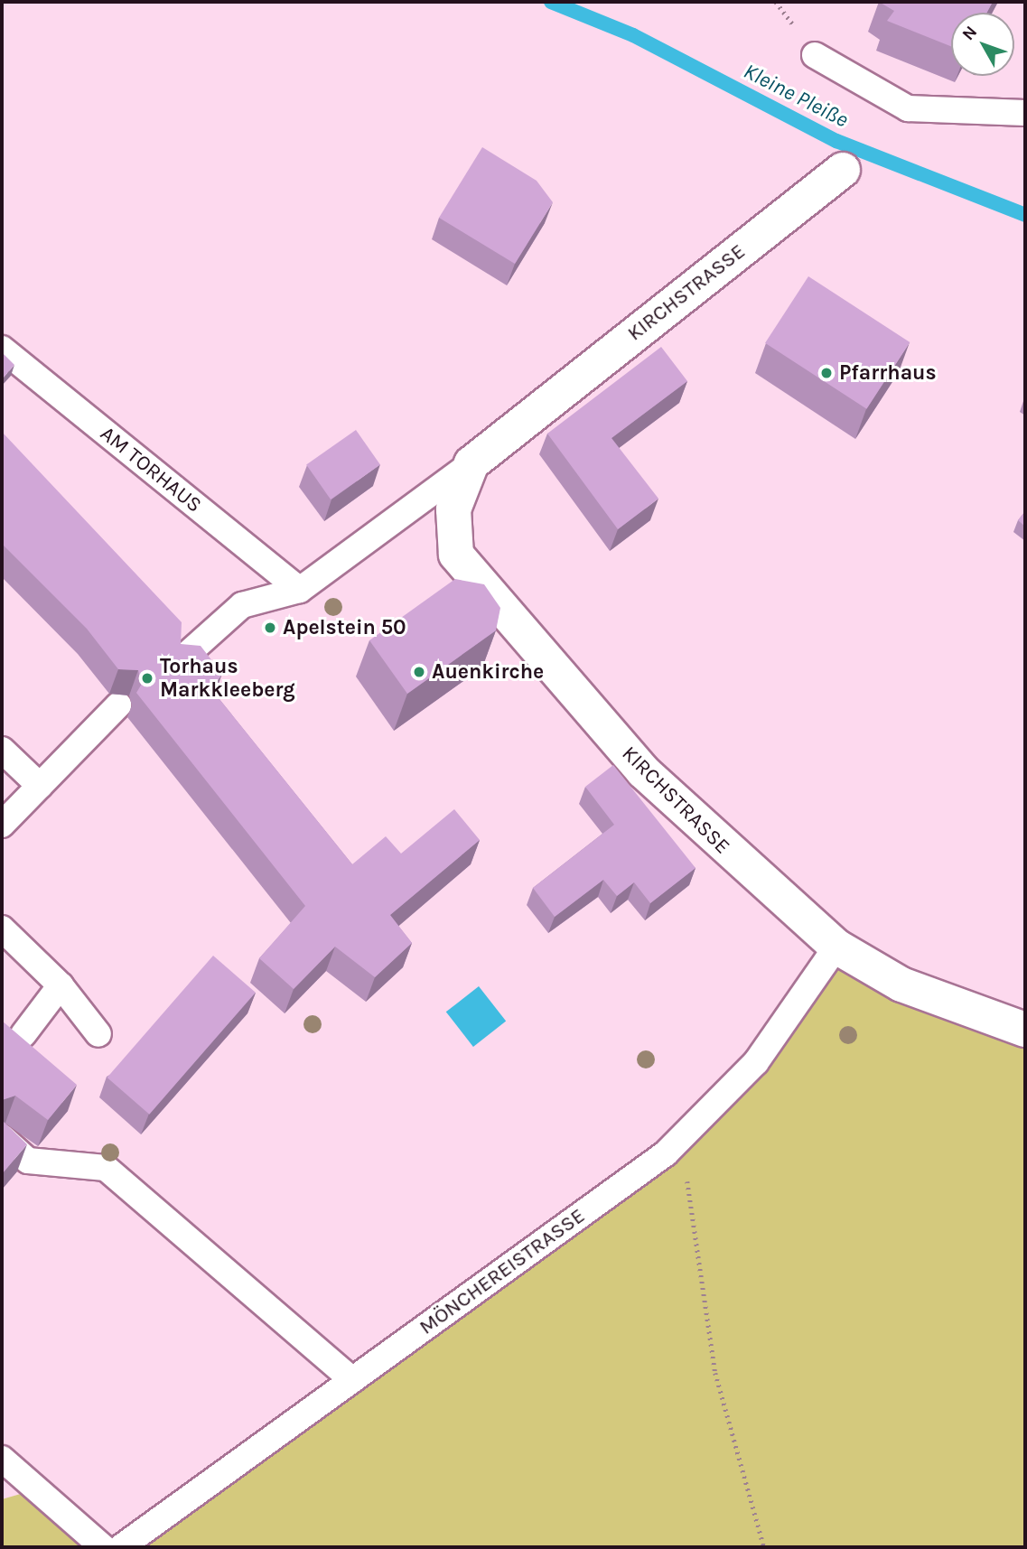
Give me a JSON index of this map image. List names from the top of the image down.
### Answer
{
  "streets": {
    "street": ["KIRCHSTRASSE"],
    "lane": ["AM TORHAUS", "MÖNCHEREISTRASSE"]
  },
  "crossings": [
    ["KIRCHSTRASSE", "AM TORHAUS"],
    ["KIRCHSTRASSE", "MÖNCHEREISTRASSE"]
  ],
  "water": ["Kleine Pleiße"],
  "places": [
    "Pfarrhaus",
    "Apelstein 50",
    "Auenkirche",
    "Torhaus Markkleeberg"
  ],
  "north": "top left"
}
